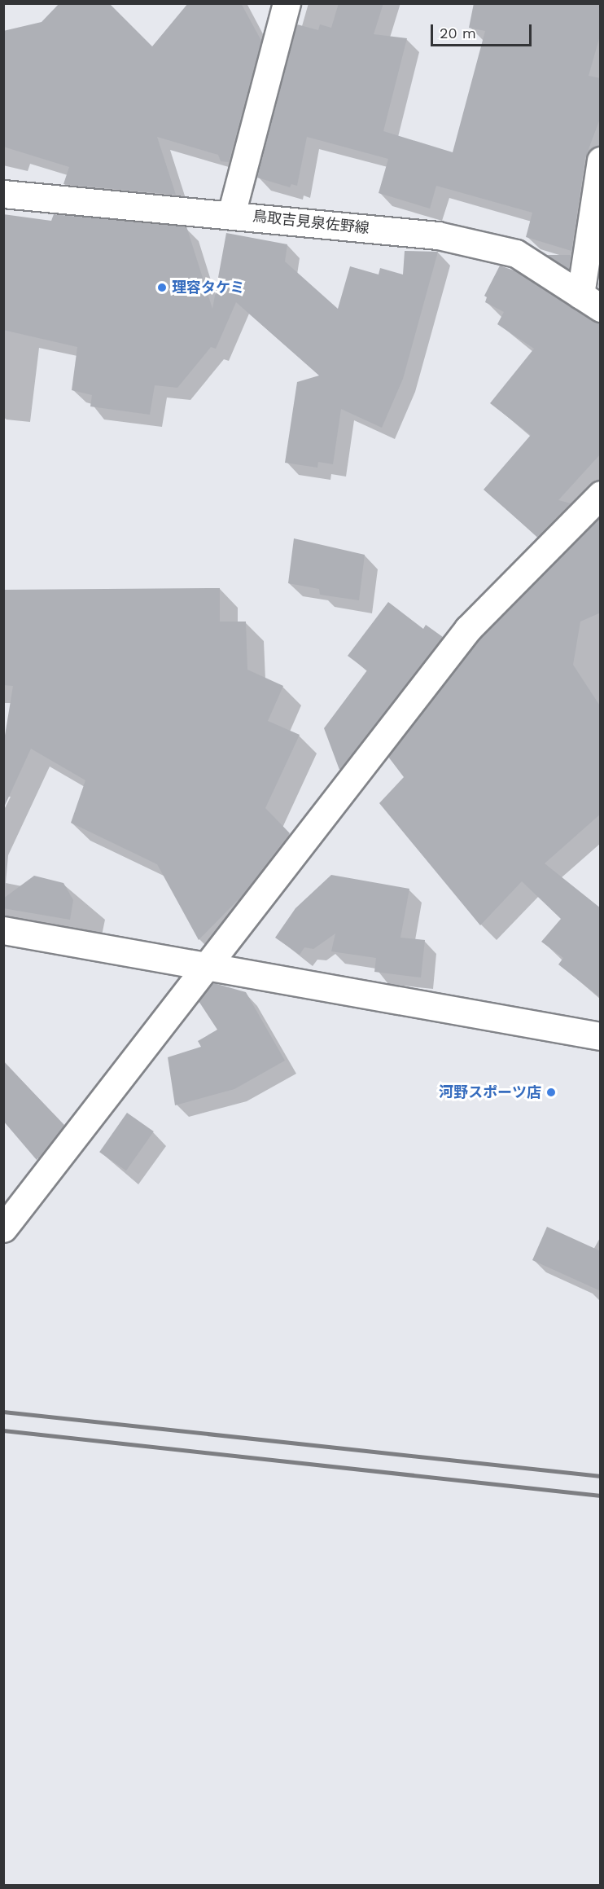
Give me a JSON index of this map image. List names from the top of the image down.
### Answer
{
  "streets": {
    "street": ["鳥取吉見泉佐野線"]
  },
  "places": ["理容タケミ", "河野スポーツ店"],
  "scale_bar": "20 m"
}
